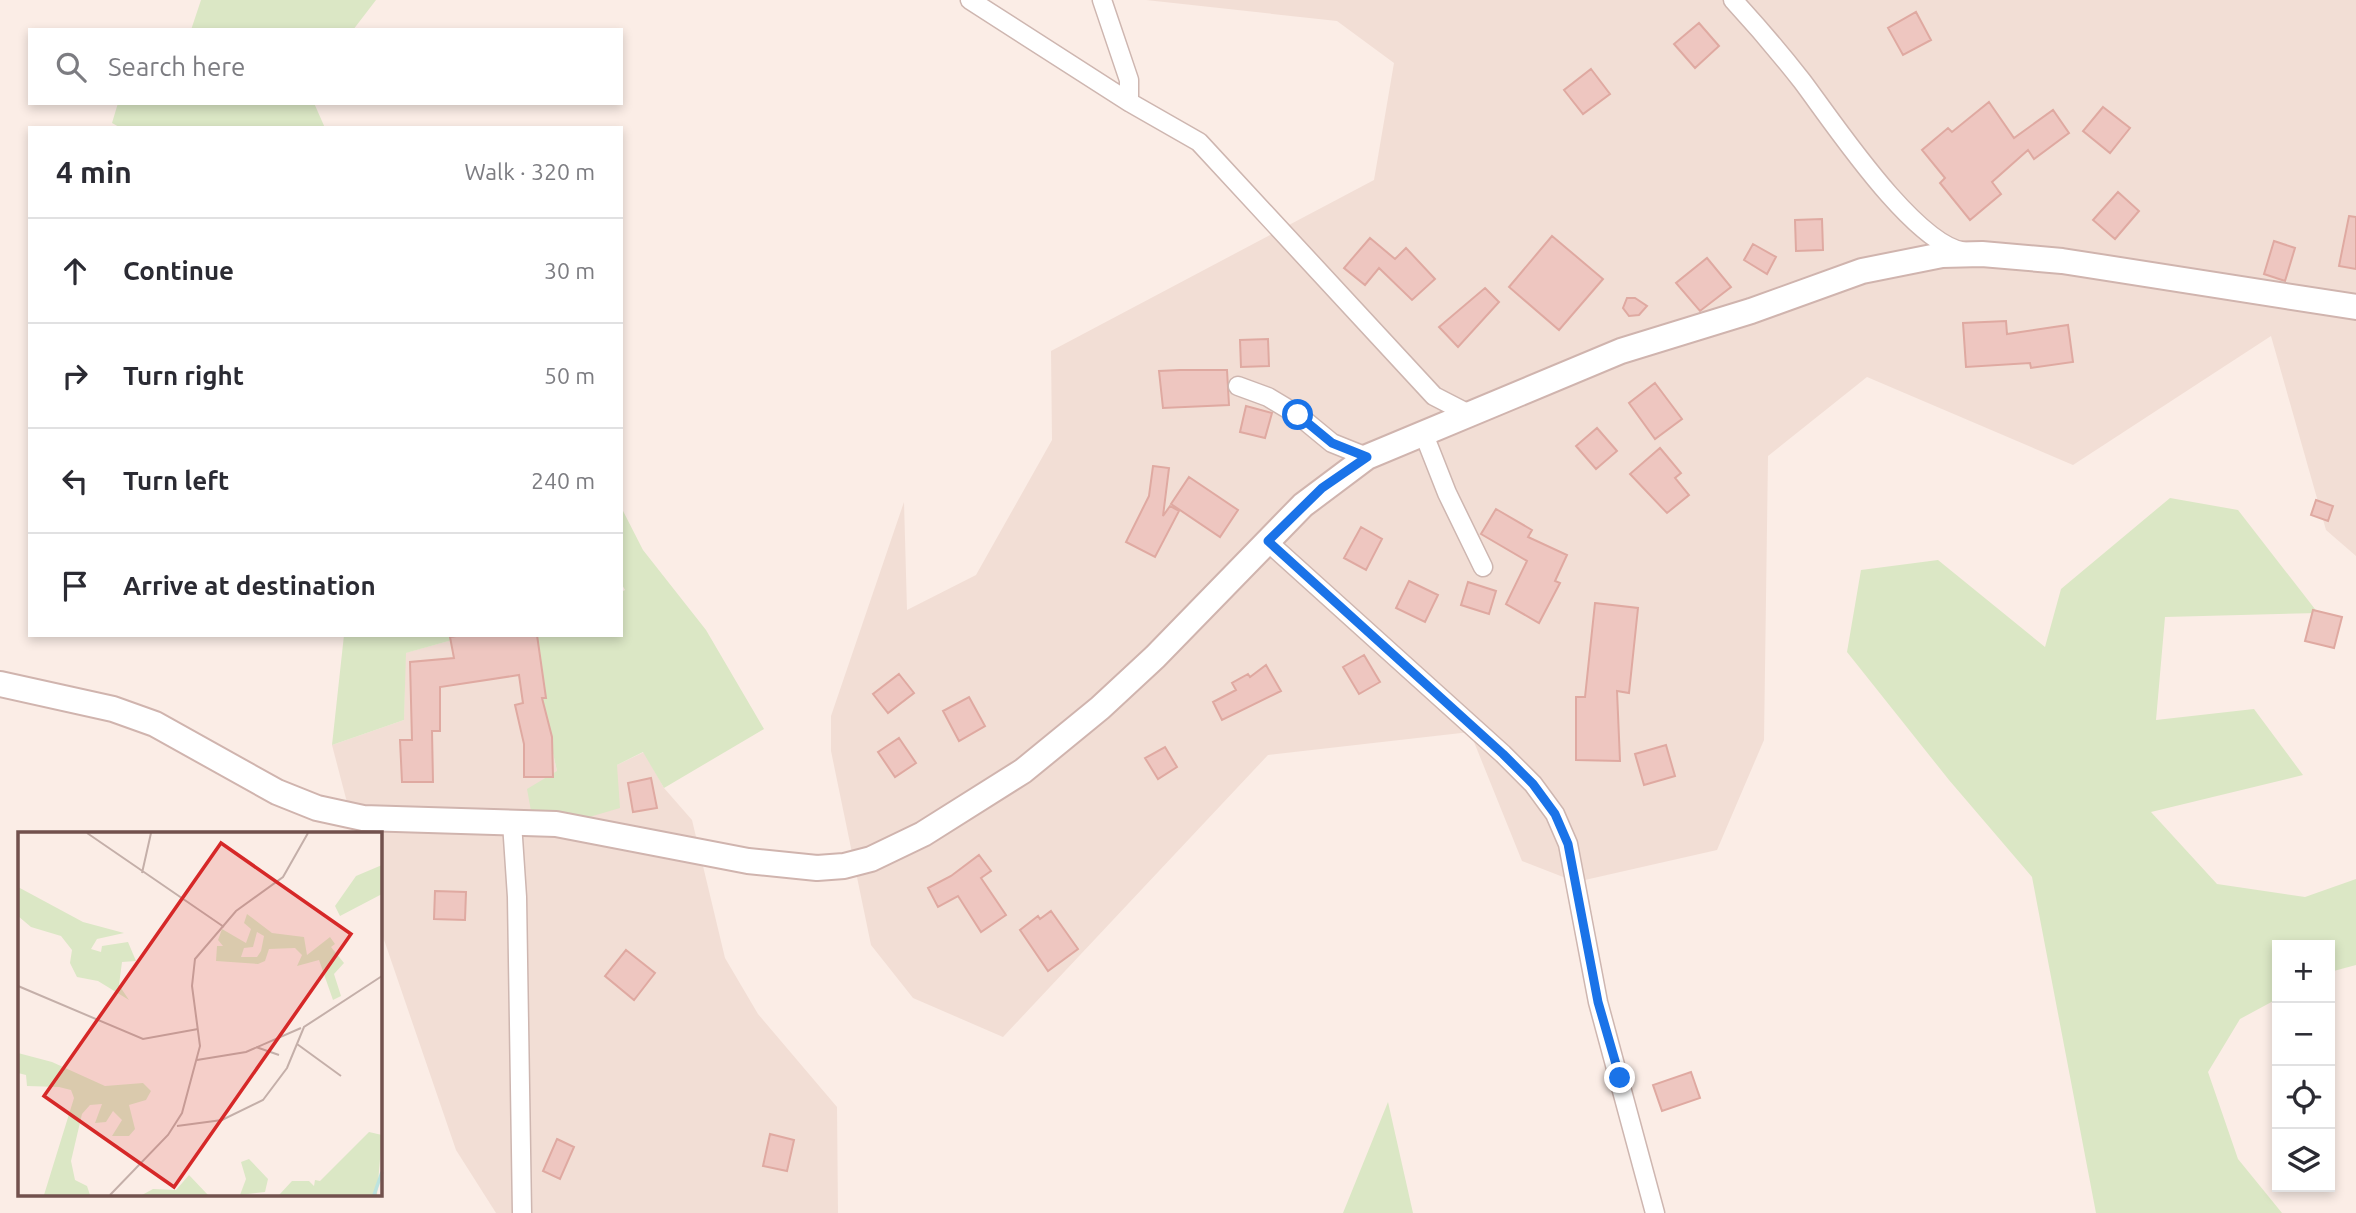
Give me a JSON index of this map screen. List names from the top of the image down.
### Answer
{
  "page": {
    "search": "Search here",
    "heading": ["4 min", "Walk · 320 m"],
    "list": [
      ["Continue", "30 m"],
      ["Turn right", "50 m"],
      ["Turn left", "240 m"],
      "Arrive at destination"
    ],
    "map_buttons": ["+", "−"]
  }
}
